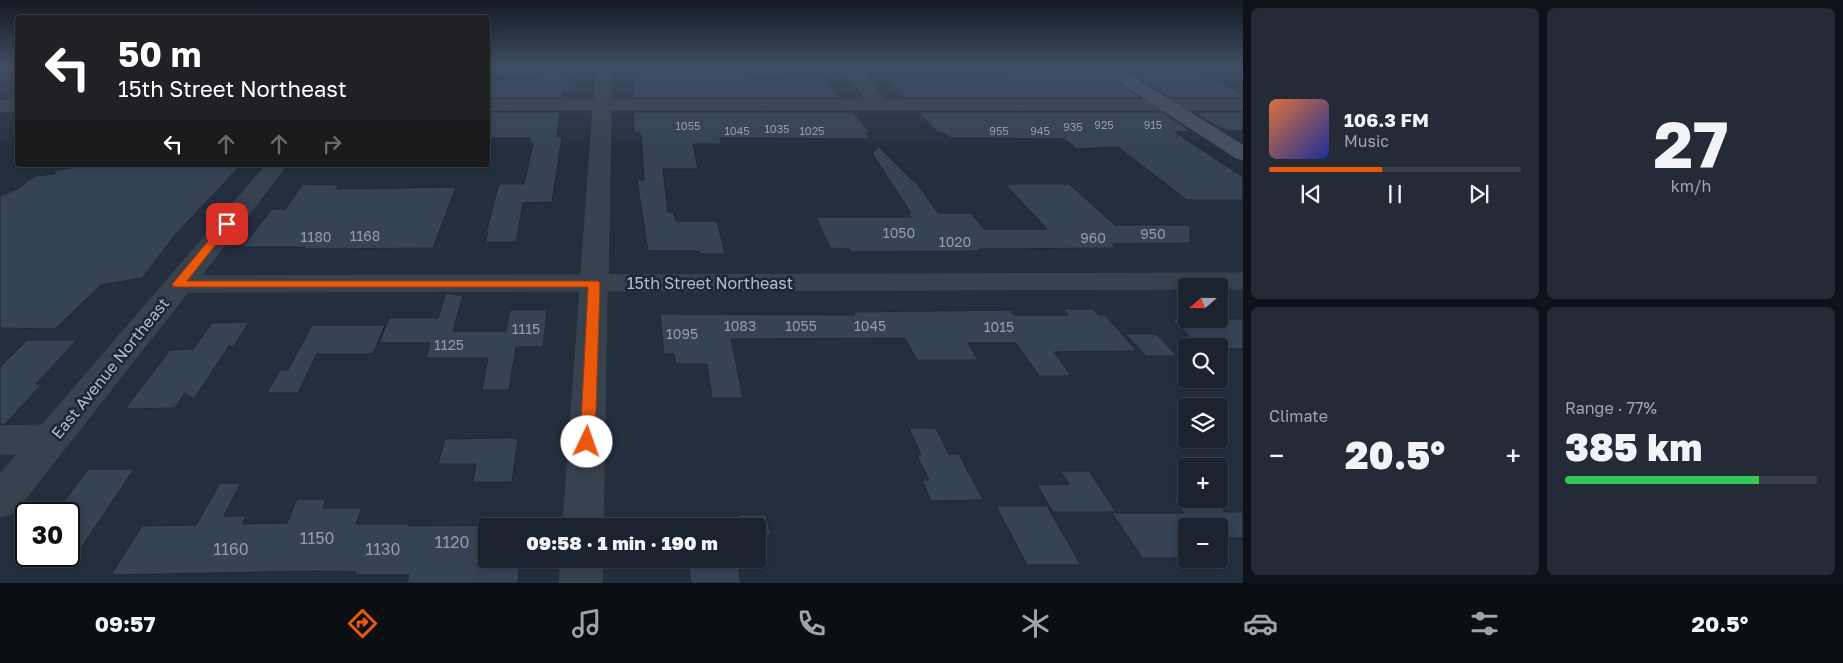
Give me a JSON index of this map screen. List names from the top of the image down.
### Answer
{
  "streets": {
    "street": ["15th Street Northeast", "East Avenue Northeast"]
  },
  "crossings": [
    ["15th Street Northeast", "East Avenue Northeast"]
  ],
  "house_numbers": [
    "925",
    "915",
    "1055",
    "935",
    "1035",
    "1045",
    "1025",
    "955",
    "945",
    "1050",
    "950",
    "1168",
    "1180",
    "960",
    "1020",
    "1083",
    "1055",
    "1045",
    "1015",
    "1115",
    "1095",
    "1125",
    "1150",
    "1120",
    "1160",
    "1130"
  ],
  "north": "left",
  "page": {
    "tile": [
      ["27", "km/h"],
      "Climate",
      ["Range · 77%", "385 km"]
    ],
    "turn": ["50 m", "15th Street Northeast"],
    "song": ["106.3 FM", "Music"],
    "map_buttons": ["+", "−"],
    "heat": ["−", "20.5°", "+"],
    "limit": "30",
    "trip": "09:58 · 1 min · 190 m",
    "tabs": ["09:57", "20.5°"]
  }
}
